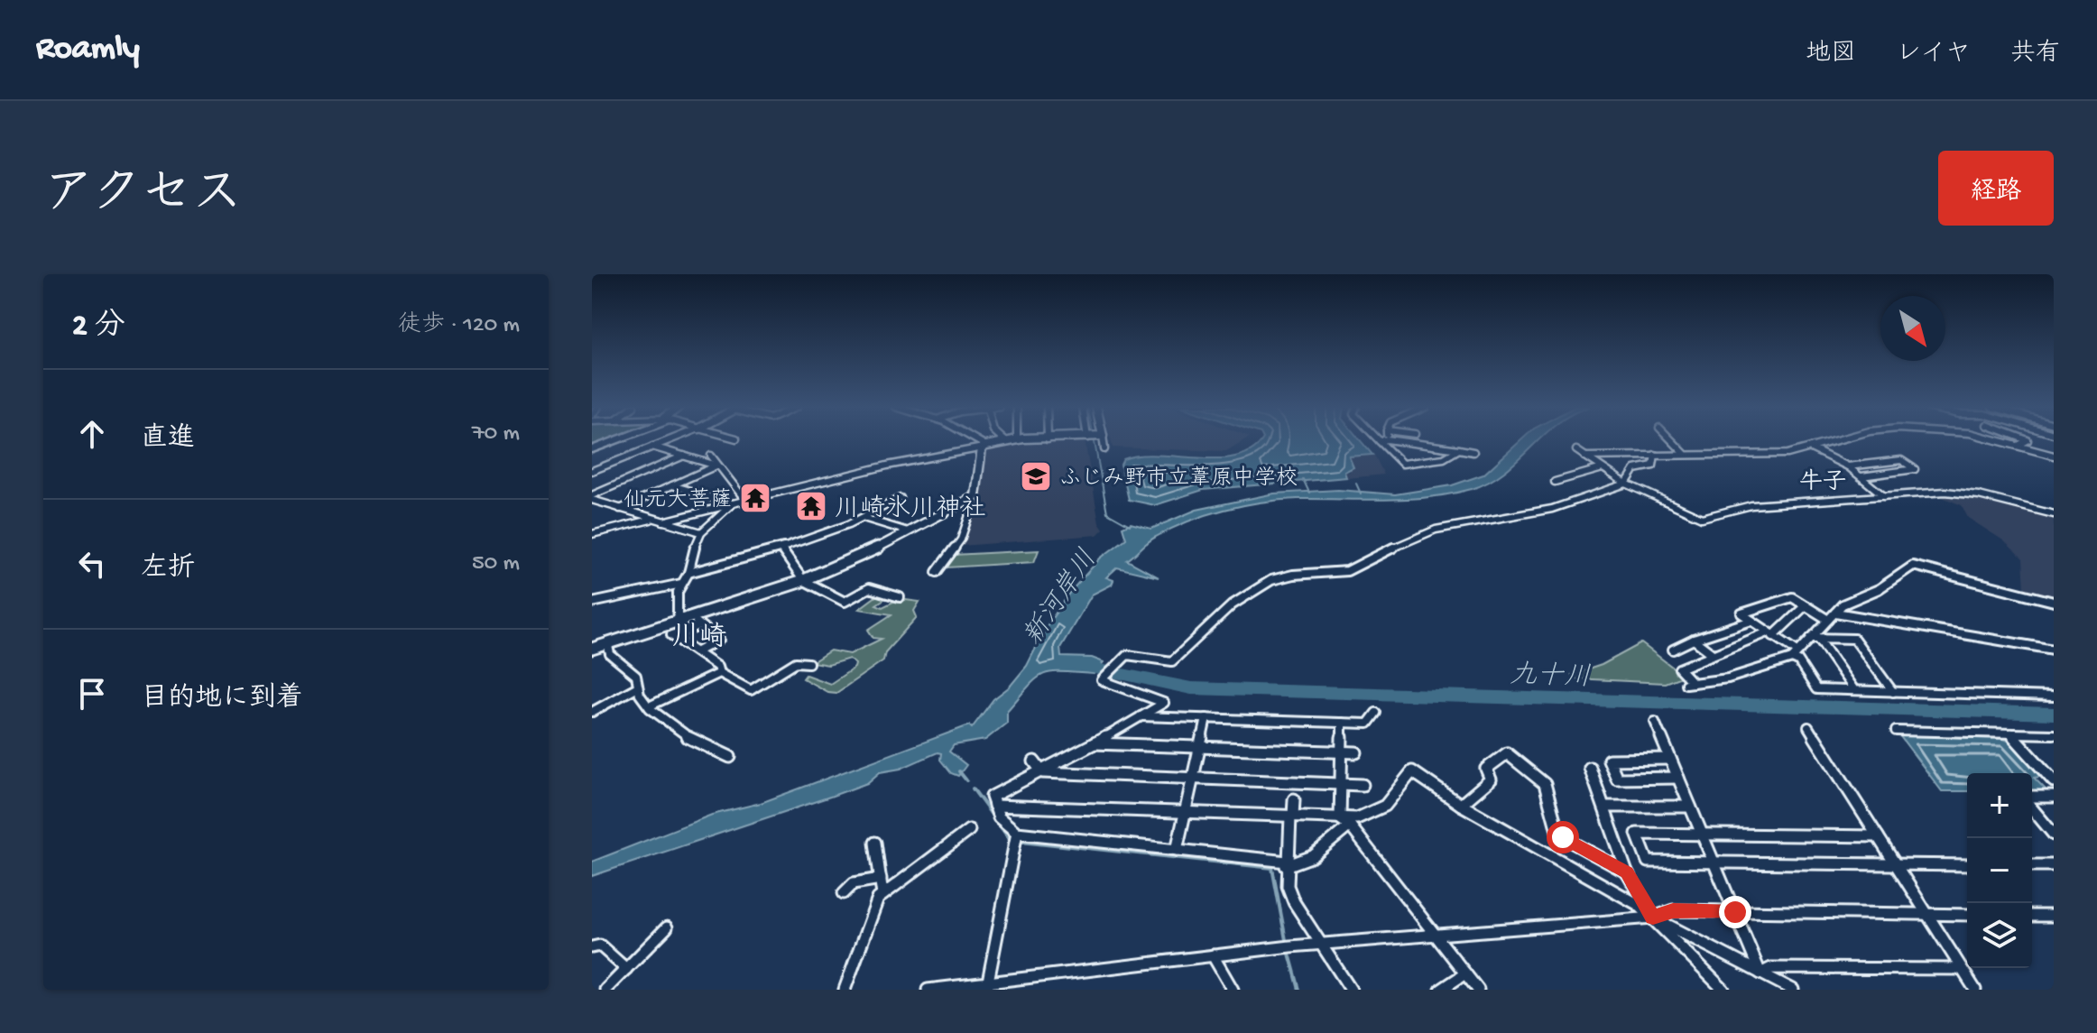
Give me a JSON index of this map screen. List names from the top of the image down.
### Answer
{
  "districts": ["牛子", "川崎"],
  "water": ["新河岸川", "九十川"],
  "places": {
    "school or university": ["ふじみ野市立葦原中学校"],
    "temple": ["仙元大菩薩", "川崎氷川神社"]
  },
  "north": "bottom right",
  "page": {
    "header": "Roamly",
    "nav": ["地図", "レイヤ", "共有"],
    "title": "アクセス",
    "buttons": "経路",
    "heading": ["2 分", "徒歩 · 120 m"],
    "list": [
      ["直進", "70 m"],
      ["左折", "50 m"],
      "目的地に到着"
    ],
    "map_buttons": ["+", "−"]
  }
}
